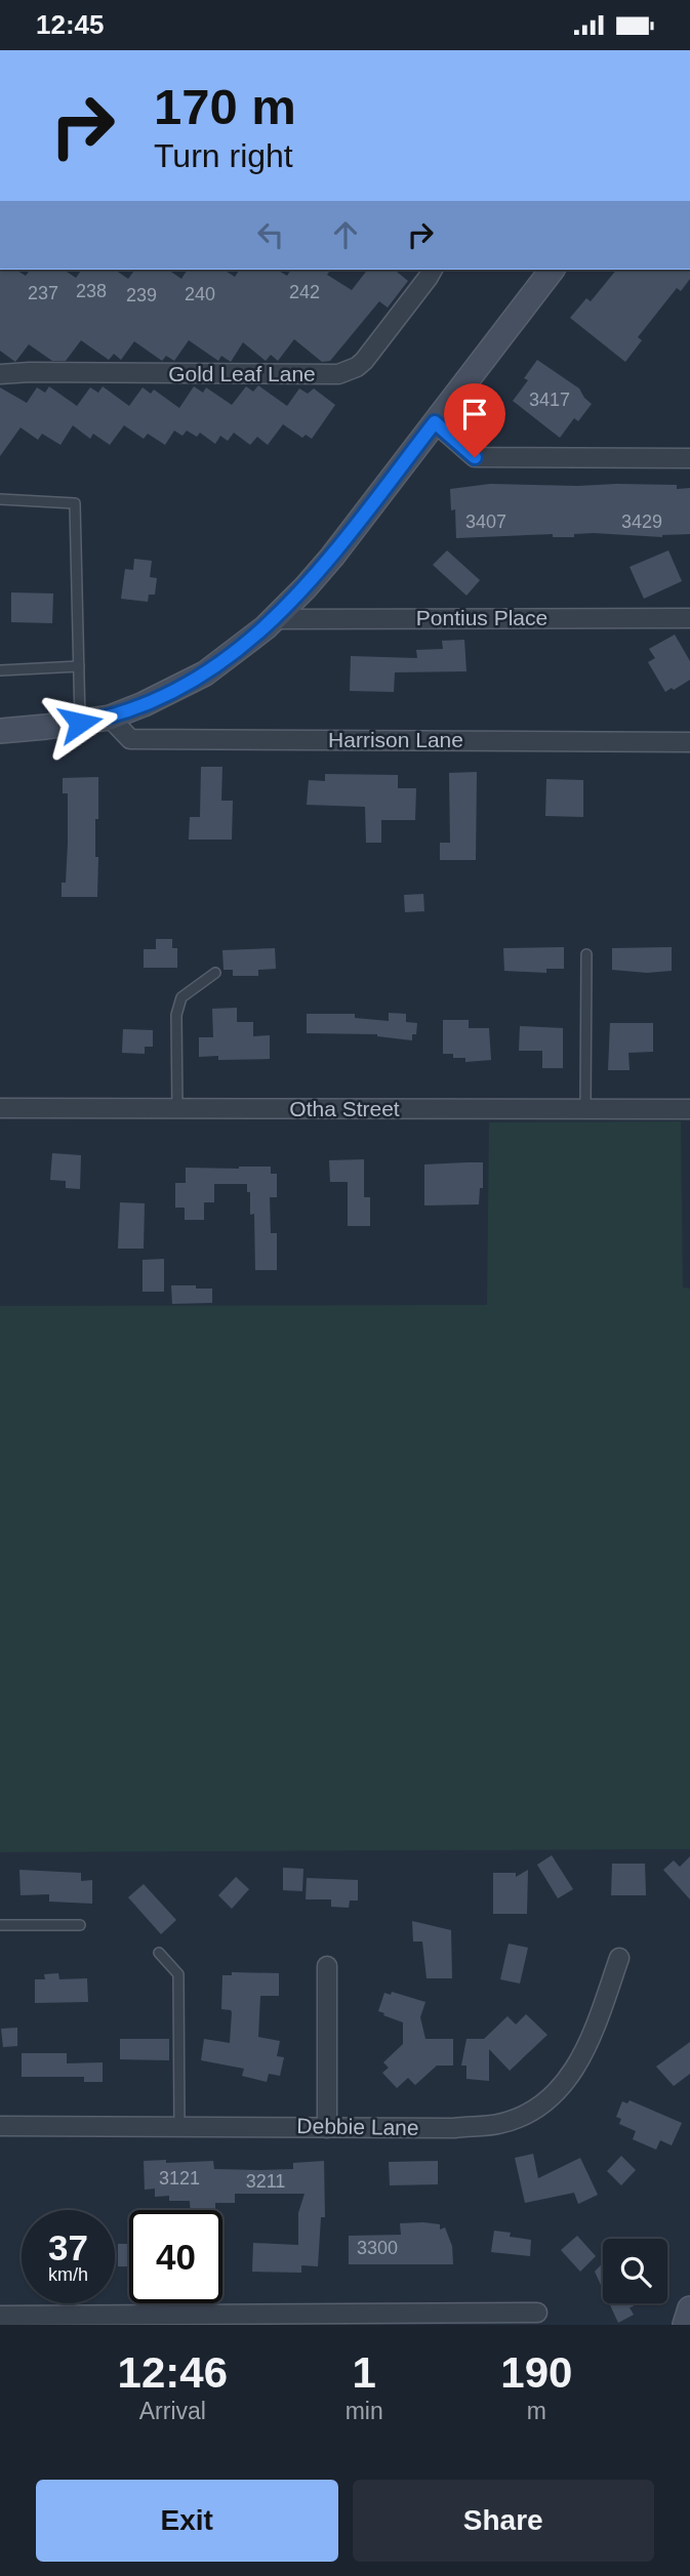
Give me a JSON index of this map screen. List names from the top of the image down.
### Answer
{
  "streets": {
    "street": [
      "Gold Leaf Lane",
      "Pontius Place",
      "Harrison Lane",
      "Otha Street",
      "Debbie Lane"
    ]
  },
  "house_numbers": [
    "238",
    "242",
    "237",
    "240",
    "239",
    "3417",
    "3407",
    "3429",
    "3121",
    "3211",
    "3300"
  ],
  "page": {
    "status": "12:45",
    "turn": ["170 m", "Turn right"],
    "speed": "37 km/h",
    "limit": "40",
    "eta": [
      "12:46",
      "Arrival",
      "1",
      "min",
      "190",
      "m"
    ],
    "buttons": ["Exit", "Share"]
  }
}
